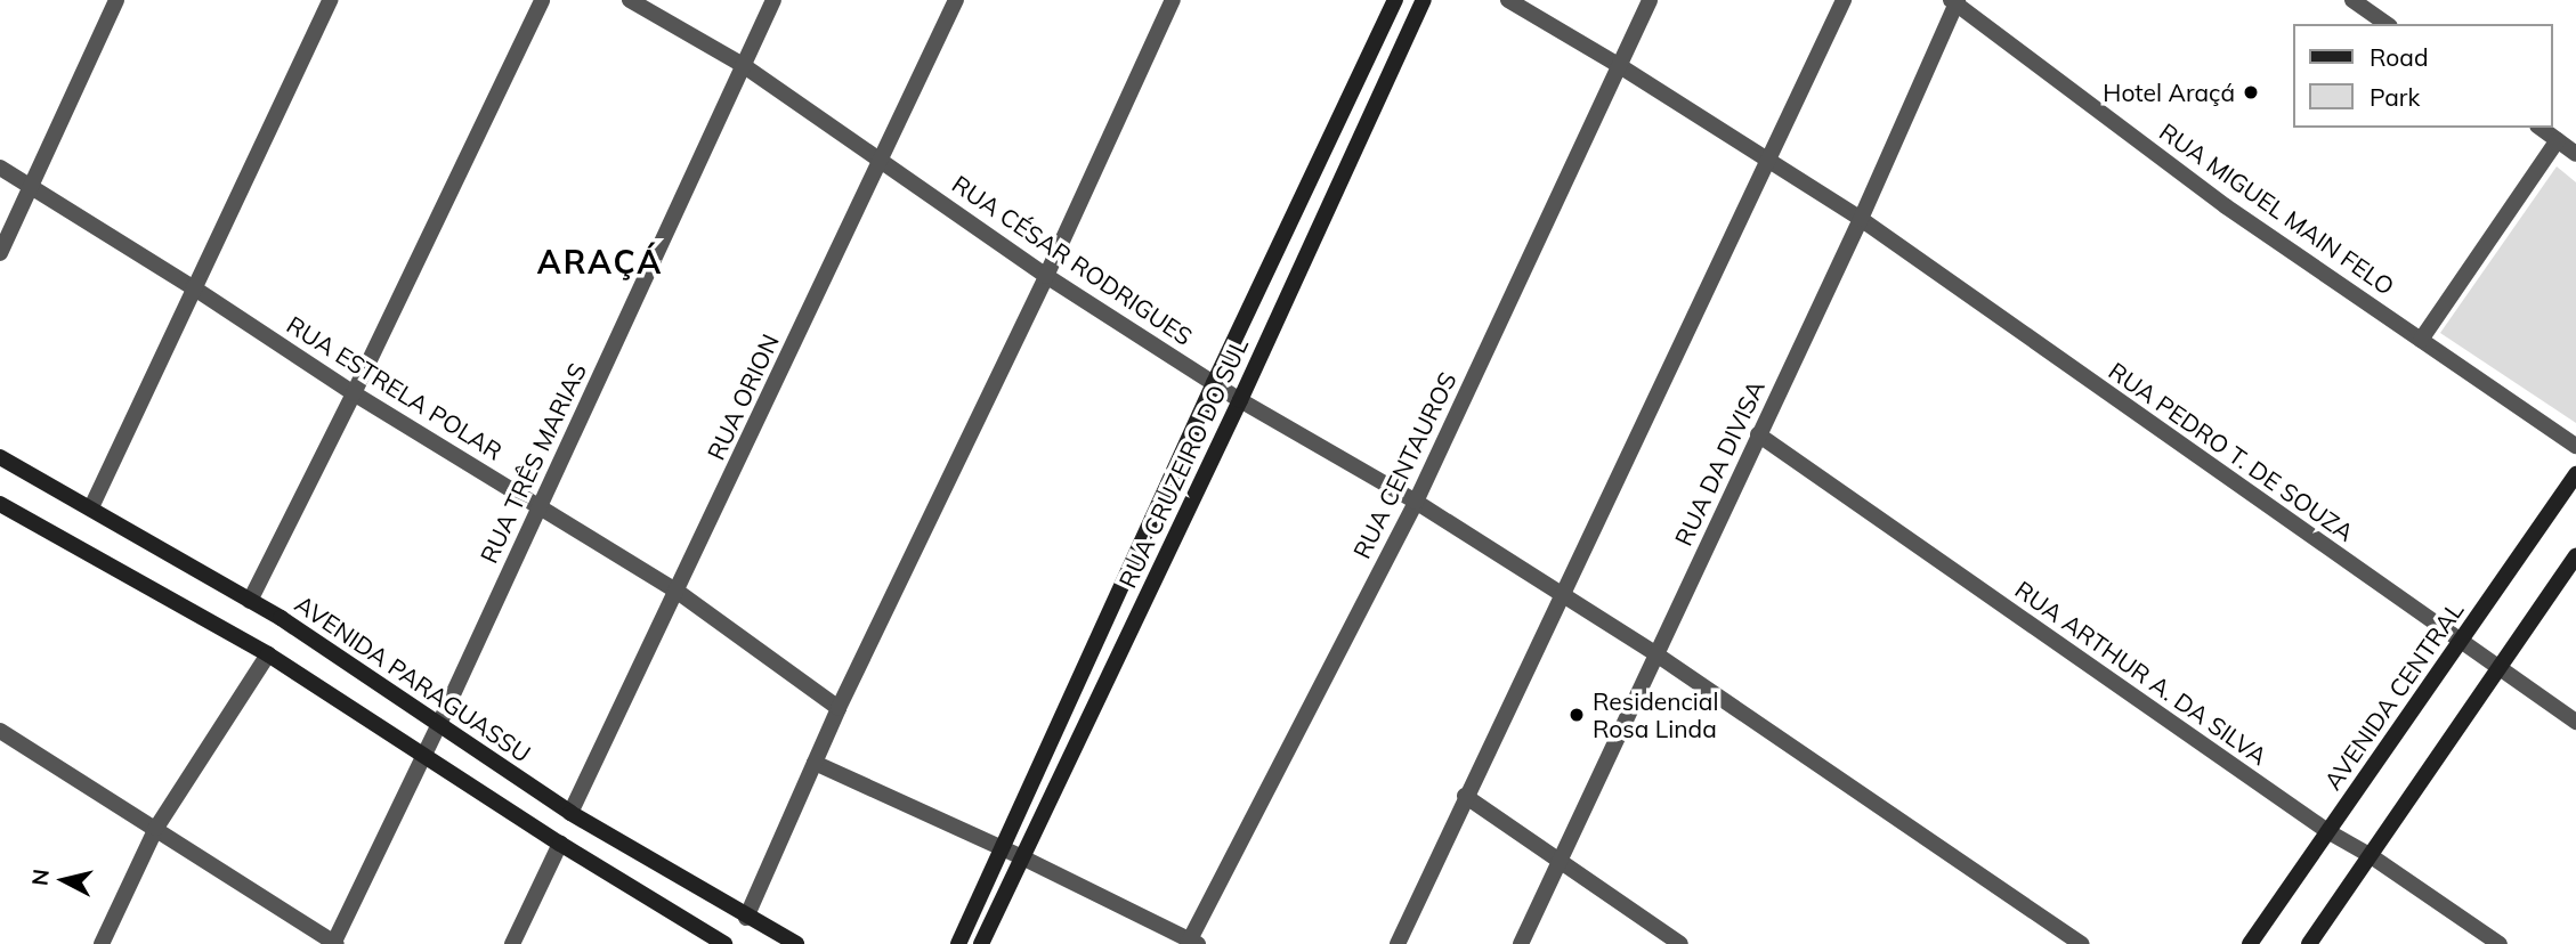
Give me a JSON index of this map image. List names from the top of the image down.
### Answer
{
  "streets": {
    "street": [
      "RUA MIGUEL MAIN FELO",
      "RUA CÉSAR RODRIGUES",
      "RUA ESTRELA POLAR",
      "RUA ORION",
      "RUA PEDRO T. DE SOUZA",
      "RUA TRÊS MARIAS",
      "RUA CRUZEIRO DO SUL",
      "RUA DA DIVISA",
      "RUA CENTAUROS",
      "RUA ARTHUR A. DA SILVA",
      "AVENIDA PARAGUASSU",
      "AVENIDA CENTRAL"
    ]
  },
  "crossings": [
    ["RUA MIGUEL MAIN FELO", "RUA DA DIVISA"],
    ["RUA CÉSAR RODRIGUES", "RUA ORION"],
    ["RUA CÉSAR RODRIGUES", "RUA TRÊS MARIAS"],
    ["RUA CÉSAR RODRIGUES", "RUA CRUZEIRO DO SUL"],
    ["RUA CÉSAR RODRIGUES", "RUA DA DIVISA"],
    ["RUA CÉSAR RODRIGUES", "RUA CENTAUROS"],
    ["RUA ESTRELA POLAR", "RUA ORION"],
    ["RUA ESTRELA POLAR", "RUA TRÊS MARIAS"],
    ["RUA ORION", "AVENIDA PARAGUASSU"],
    ["RUA PEDRO T. DE SOUZA", "RUA DA DIVISA"],
    ["RUA PEDRO T. DE SOUZA", "RUA CENTAUROS"],
    ["RUA PEDRO T. DE SOUZA", "AVENIDA CENTRAL"],
    ["RUA TRÊS MARIAS", "AVENIDA PARAGUASSU"],
    ["RUA DA DIVISA", "RUA ARTHUR A. DA SILVA"],
    ["RUA ARTHUR A. DA SILVA", "AVENIDA CENTRAL"]
  ],
  "districts": ["ARAÇÁ"],
  "places": ["Hotel Araçá", "Residencial Rosa Linda"],
  "legend": ["Road", "Park"],
  "north": "left"
}
